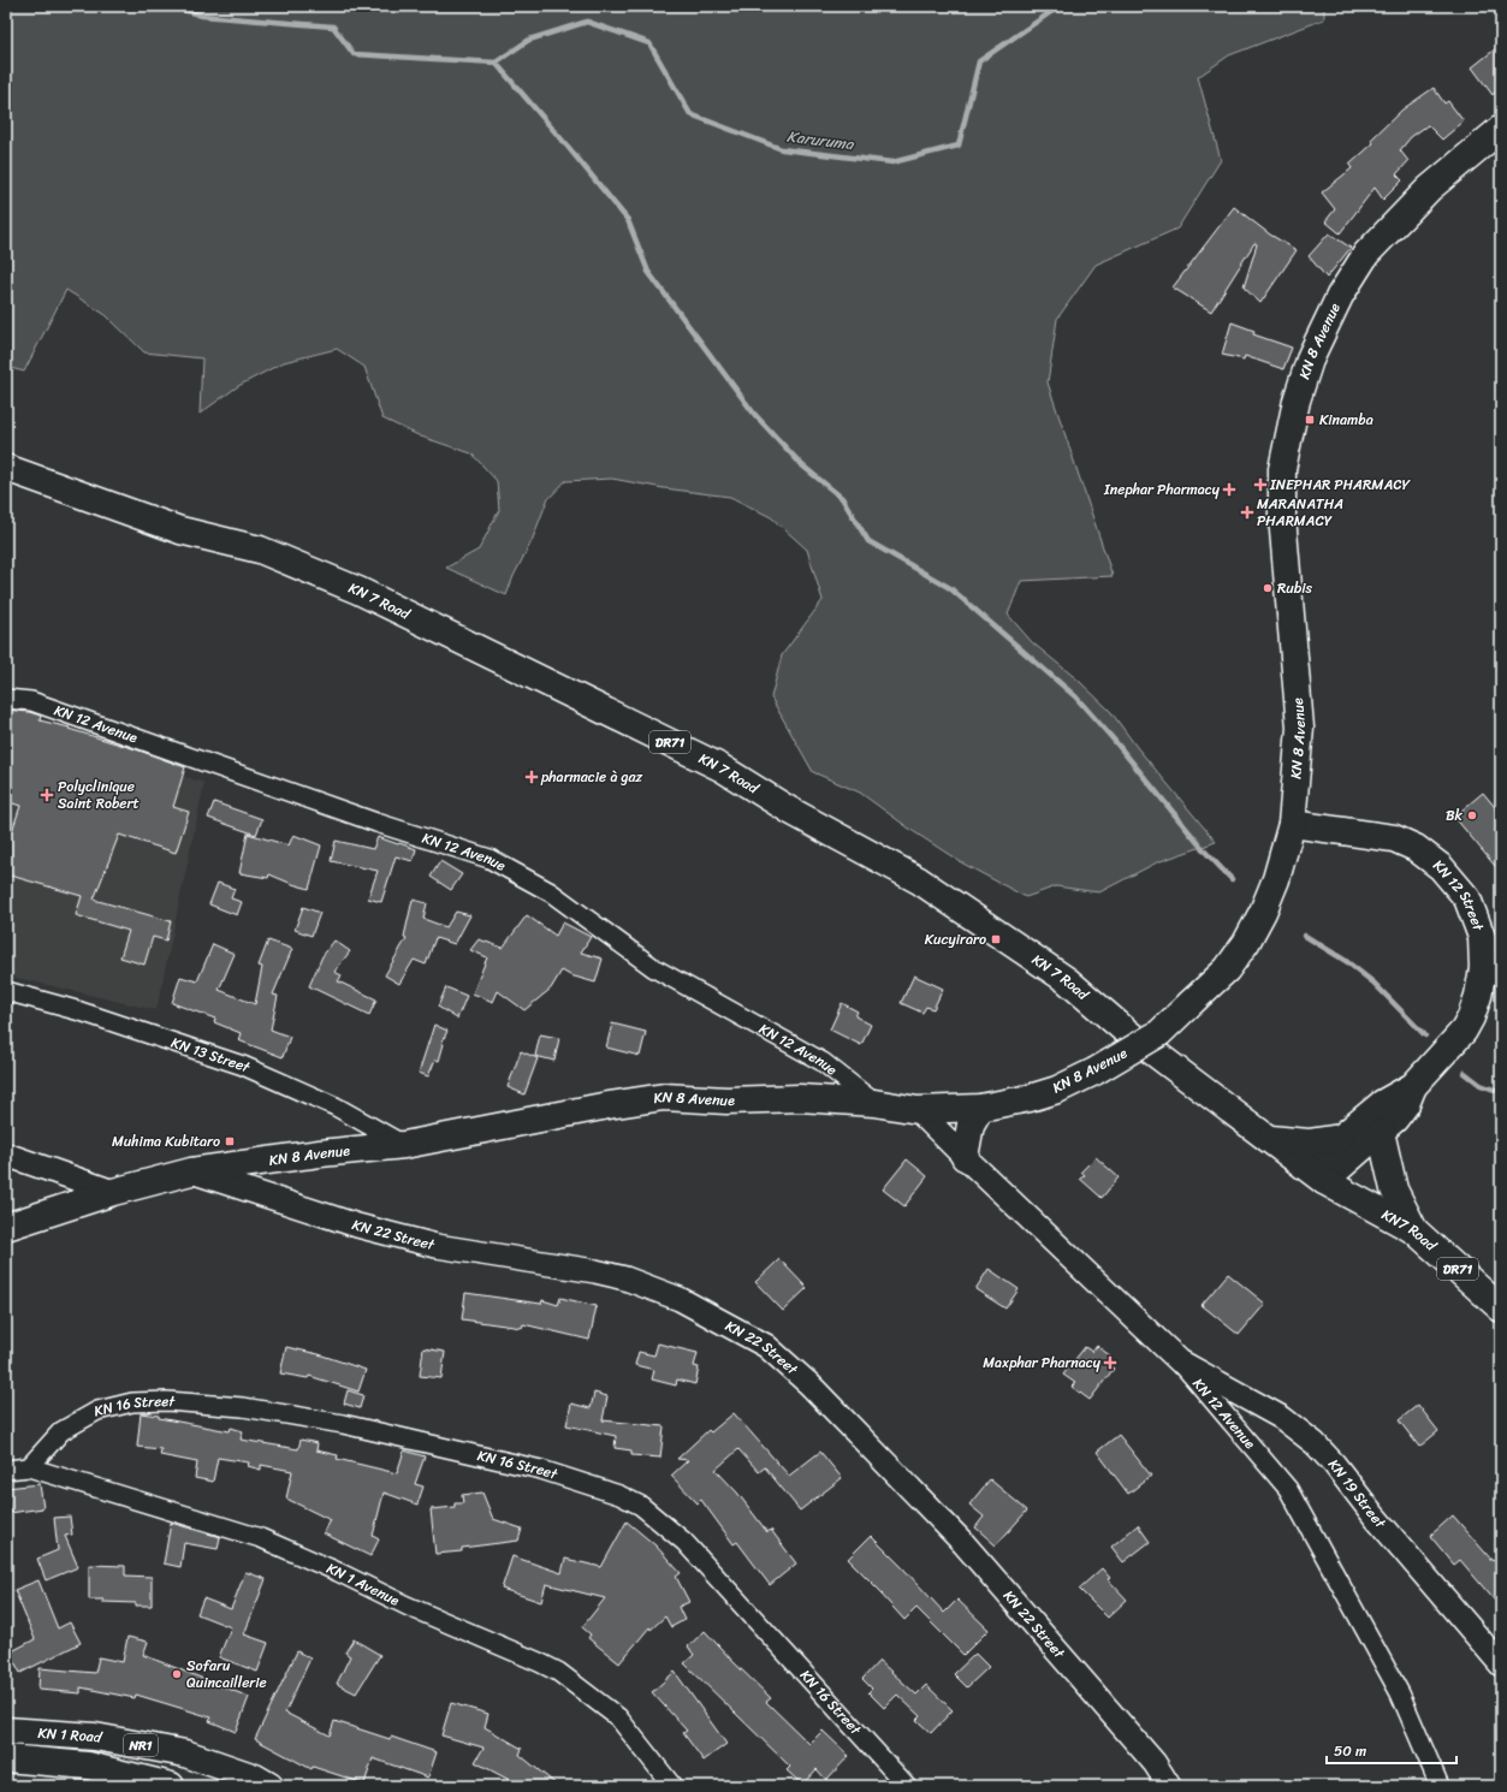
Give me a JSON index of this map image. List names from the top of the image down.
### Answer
{
  "streets": {
    "main road": [
      "KN 8 Avenue",
      "KN 7 Road",
      "DR71",
      "KN 12 Street",
      "KN7 Road",
      "KN 1 Road",
      "NR1"
    ],
    "street": [
      "KN 12 Avenue",
      "KN 13 Street",
      "KN 22 Street",
      "KN 16 Street",
      "KN 19 Street",
      "KN 1 Avenue"
    ]
  },
  "crossings": [
    ["KN 8 Avenue", "KN 12 Avenue"],
    ["KN 8 Avenue", "KN 12 Street"],
    ["KN 8 Avenue", "KN 13 Street"],
    ["KN 8 Avenue", "KN 22 Street"],
    ["KN 7 Road", "KN 12 Street"],
    ["KN 7 Road", "KN7 Road"],
    ["KN 12 Avenue", "KN 19 Street"],
    ["KN 12 Street", "KN7 Road"],
    ["KN 16 Street", "KN 1 Avenue"]
  ],
  "water": ["Karuruma"],
  "places": {
    "transit": ["Kinamba", "Kucyiraro", "Muhima Kubitaro"],
    "health": [
      "INEPHAR PHARMACY",
      "Inephar Pharmacy",
      "MARANATHA PHARMACY",
      "pharmacie à gaz",
      "Polyclinique Saint Robert",
      "Maxphar Pharnacy"
    ],
    "other": ["Rubis", "Bk", "Sofaru Quincaillerie"]
  },
  "scale_bar": "50 m"
}
